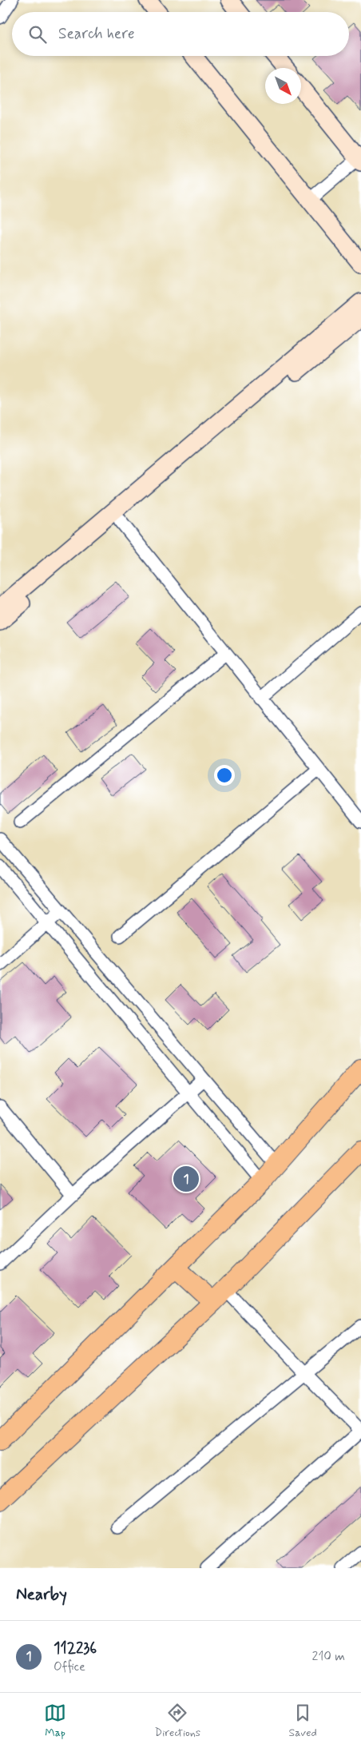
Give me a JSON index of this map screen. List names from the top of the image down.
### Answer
{
  "north": "bottom right",
  "page": {
    "search": "Search here",
    "pins": "1",
    "heading": "Nearby",
    "list": [
      {
        "mark": "1",
        "name": "112236",
        "note": "Office",
        "value": "210 m"
      }
    ],
    "nav": ["Map", "Directions", "Saved"]
  }
}
